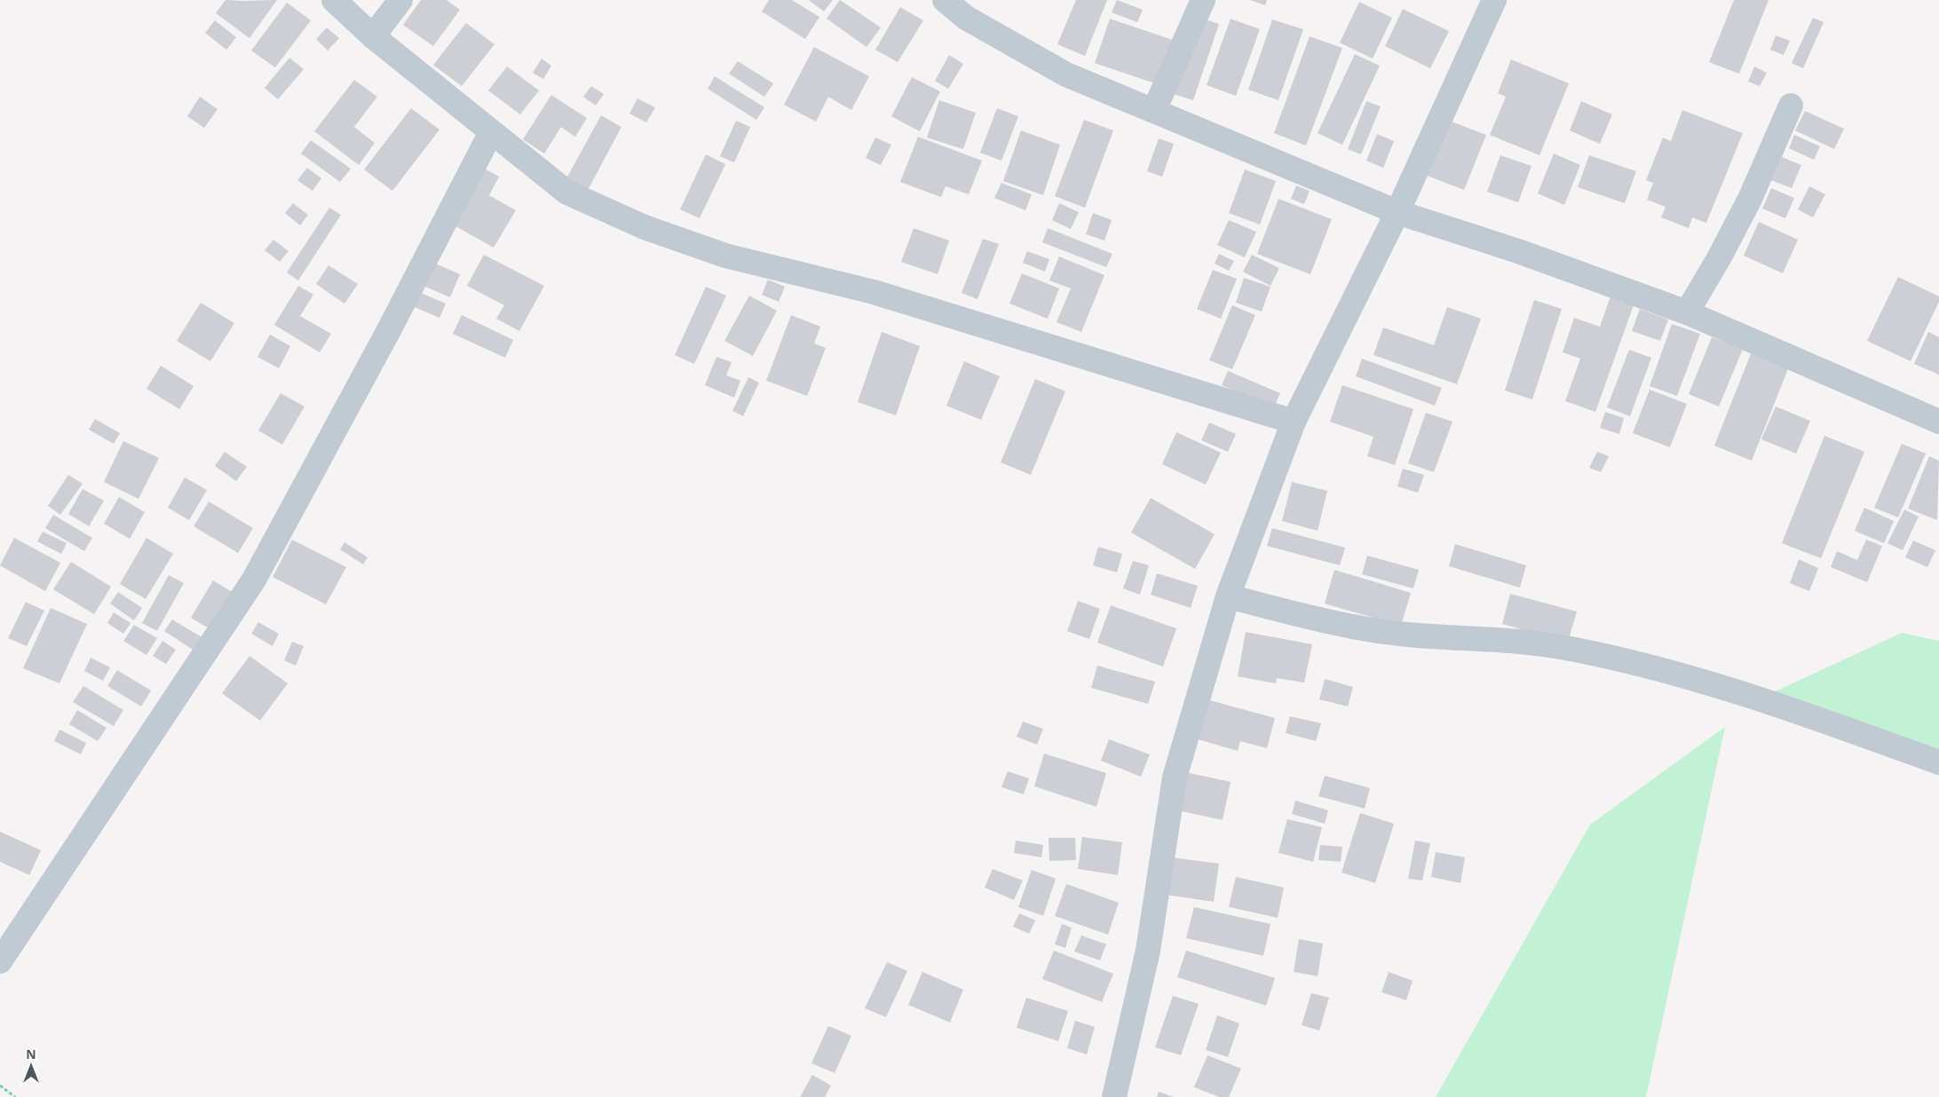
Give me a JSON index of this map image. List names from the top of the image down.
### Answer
{
  "north": "top"
}
